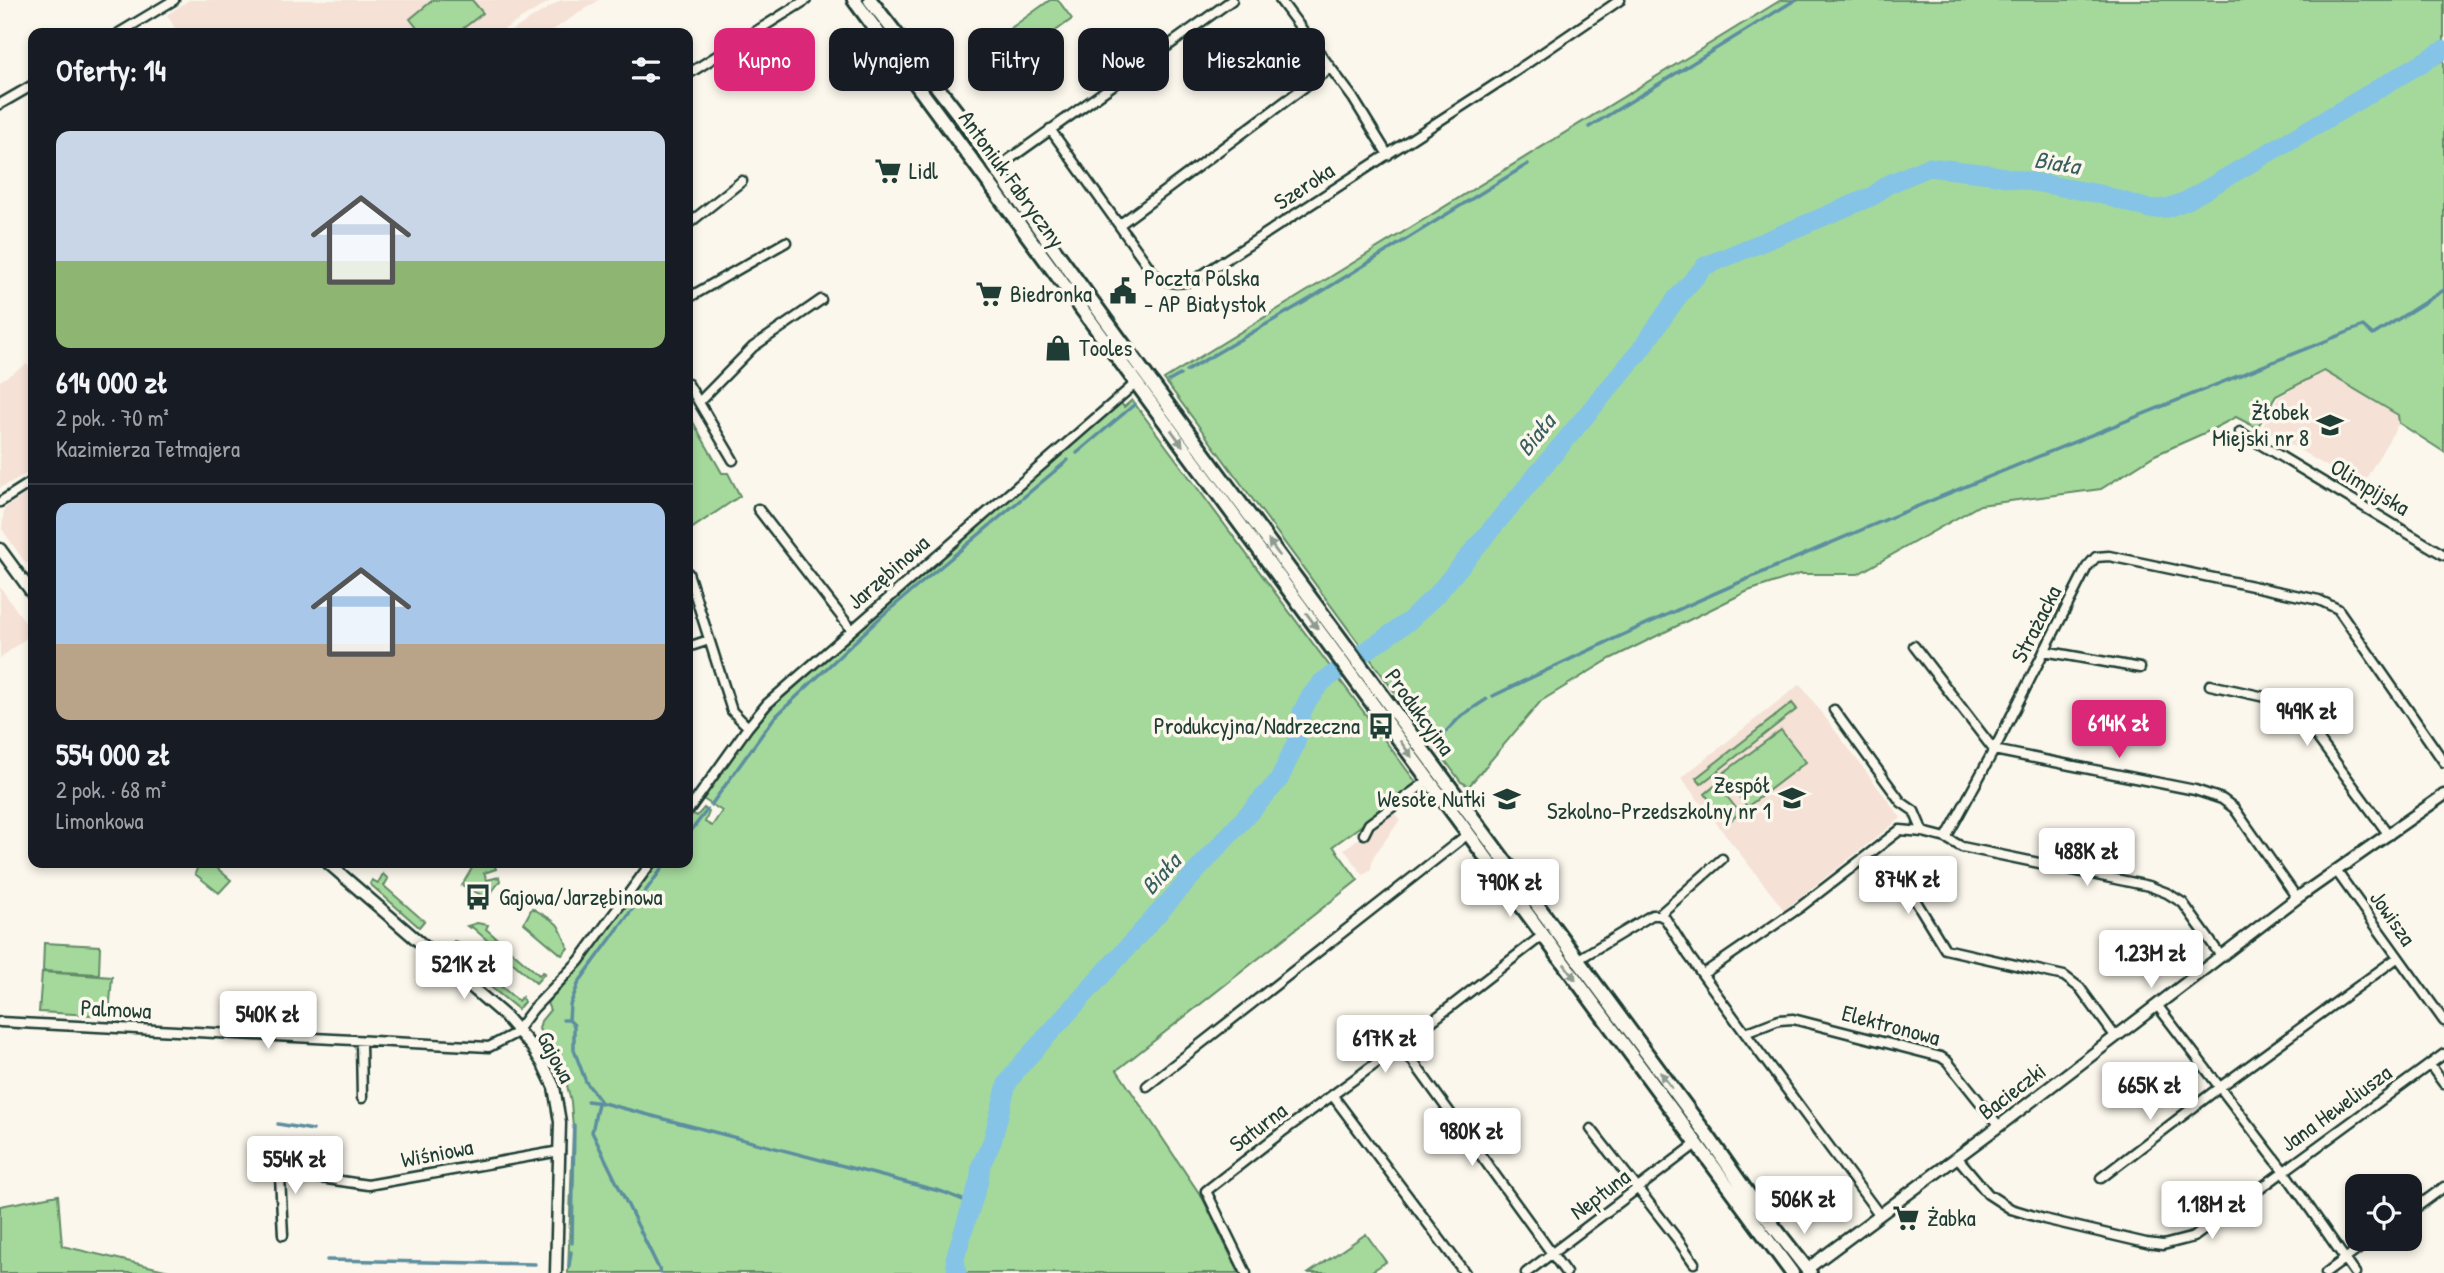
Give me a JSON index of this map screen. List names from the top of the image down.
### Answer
{
  "streets": {
    "main road": ["Antoniuk Fabryczny", "Produkcyjna"],
    "street": [
      "Szeroka",
      "Olimpijska",
      "Jarzębinowa",
      "Strażacka",
      "Jowisza",
      "Palmowa",
      "Elektronowa",
      "Gajowa",
      "Bacieczki",
      "Jana Heweliusza",
      "Saturna",
      "Wiśniowa",
      "Neptuna"
    ]
  },
  "crossings": [
    ["Antoniuk Fabryczny", "Jarzębinowa"],
    ["Antoniuk Fabryczny", "Produkcyjna"],
    ["Jarzębinowa", "Produkcyjna"],
    ["Produkcyjna", "Bacieczki"],
    ["Produkcyjna", "Saturna"],
    ["Produkcyjna", "Neptuna"],
    ["Jowisza", "Bacieczki"],
    ["Palmowa", "Gajowa"],
    ["Elektronowa", "Bacieczki"],
    ["Gajowa", "Wiśniowa"],
    ["Bacieczki", "Jana Heweliusza"]
  ],
  "water": ["Biała"],
  "places": {
    "supermarket": ["Lidl", "Biedronka", "Żabka"],
    "public building": ["Poczta Polska - AP Białystok"],
    "shop": ["Tooles"],
    "school or university": ["Żłobek Miejski nr 8", "Zespół Szkolno-Przedszkolny nr 1", "Wesołe Nutki"],
    "bus stop": ["Produkcyjna/Nadrzeczna", "Gajowa/Jarzębinowa"]
  },
  "page": {
    "chip": [
      "Kupno",
      "Wynajem",
      "Filtry",
      "Nowe",
      "Mieszkanie"
    ],
    "heading": "Oferty: 14",
    "list": [
      {
        "name": "614 000 zł",
        "note": "2 pok. · 70 m² · Kazimierza Tetmajera"
      },
      {
        "name": "554 000 zł",
        "note": "2 pok. · 68 m² · Limonkowa"
      }
    ],
    "price": [
      "949K zł",
      "614K zł",
      "488K zł",
      "874K zł",
      "790K zł",
      "1.23M zł",
      "521K zł",
      "540K zł",
      "617K zł",
      "665K zł",
      "980K zł",
      "554K zł",
      "506K zł",
      "1.18M zł"
    ]
  }
}
